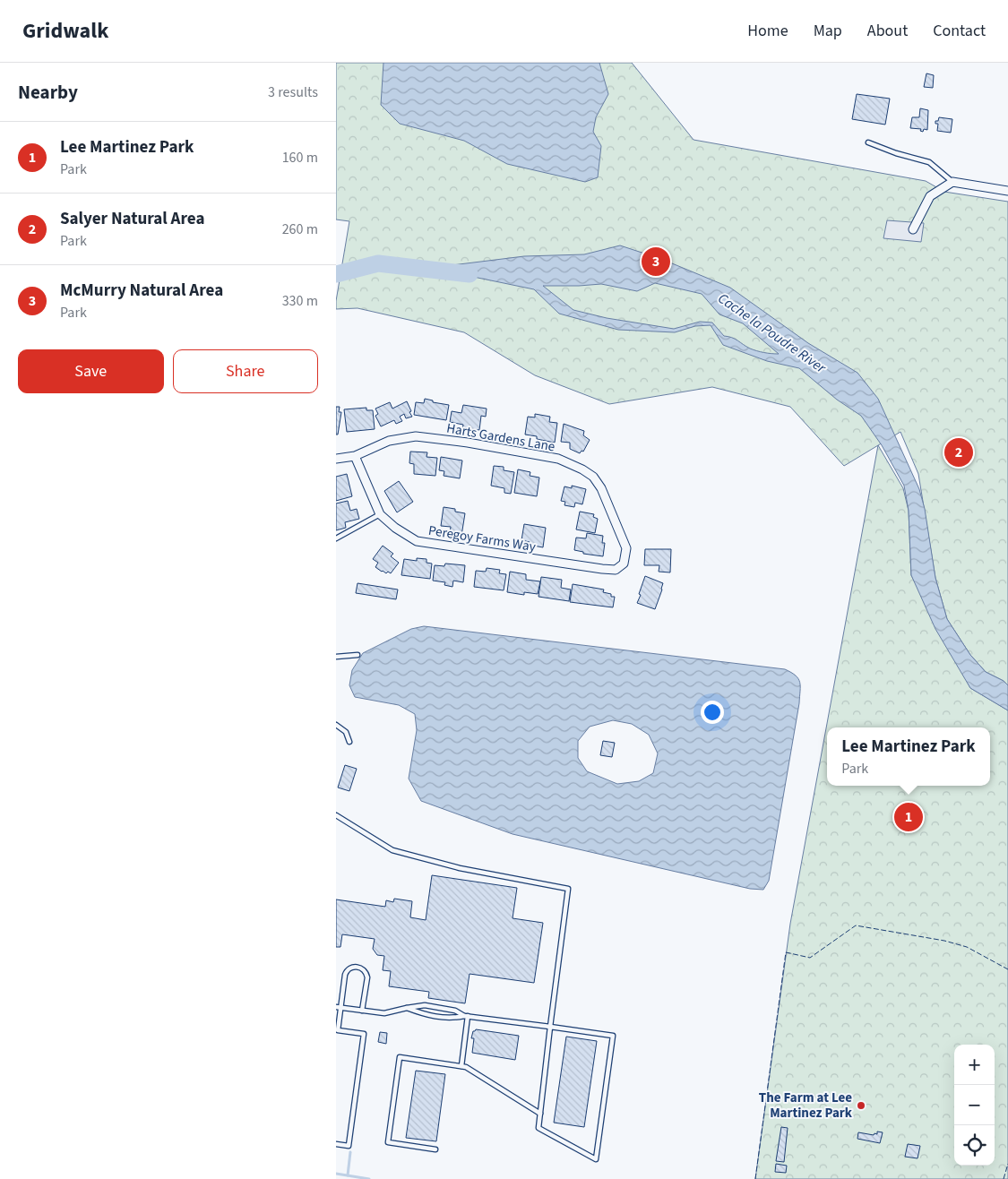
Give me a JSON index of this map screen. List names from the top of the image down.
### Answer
{
  "streets": {
    "street": ["Harts Gardens Lane", "Peregoy Farms Way"]
  },
  "crossings": [
    ["Harts Gardens Lane", "Peregoy Farms Way"]
  ],
  "water": ["Cache la Poudre River"],
  "places": ["The Farm at Lee Martinez Park"],
  "page": {
    "header": "Gridwalk",
    "nav": [
      "Home",
      "Map",
      "About",
      "Contact"
    ],
    "heading": ["Nearby", "3 results"],
    "list": [
      {
        "mark": "1",
        "name": "Lee Martinez Park",
        "note": "Park",
        "value": "160 m"
      },
      {
        "mark": "2",
        "name": "Salyer Natural Area",
        "note": "Park",
        "value": "260 m"
      },
      {
        "mark": "3",
        "name": "McMurry Natural Area",
        "note": "Park",
        "value": "330 m"
      }
    ],
    "pins": ["3", "2", "1"],
    "buttons": ["Save", "Share"],
    "popup": ["Lee Martinez Park", "Park"],
    "map_buttons": ["+", "−"]
  }
}
